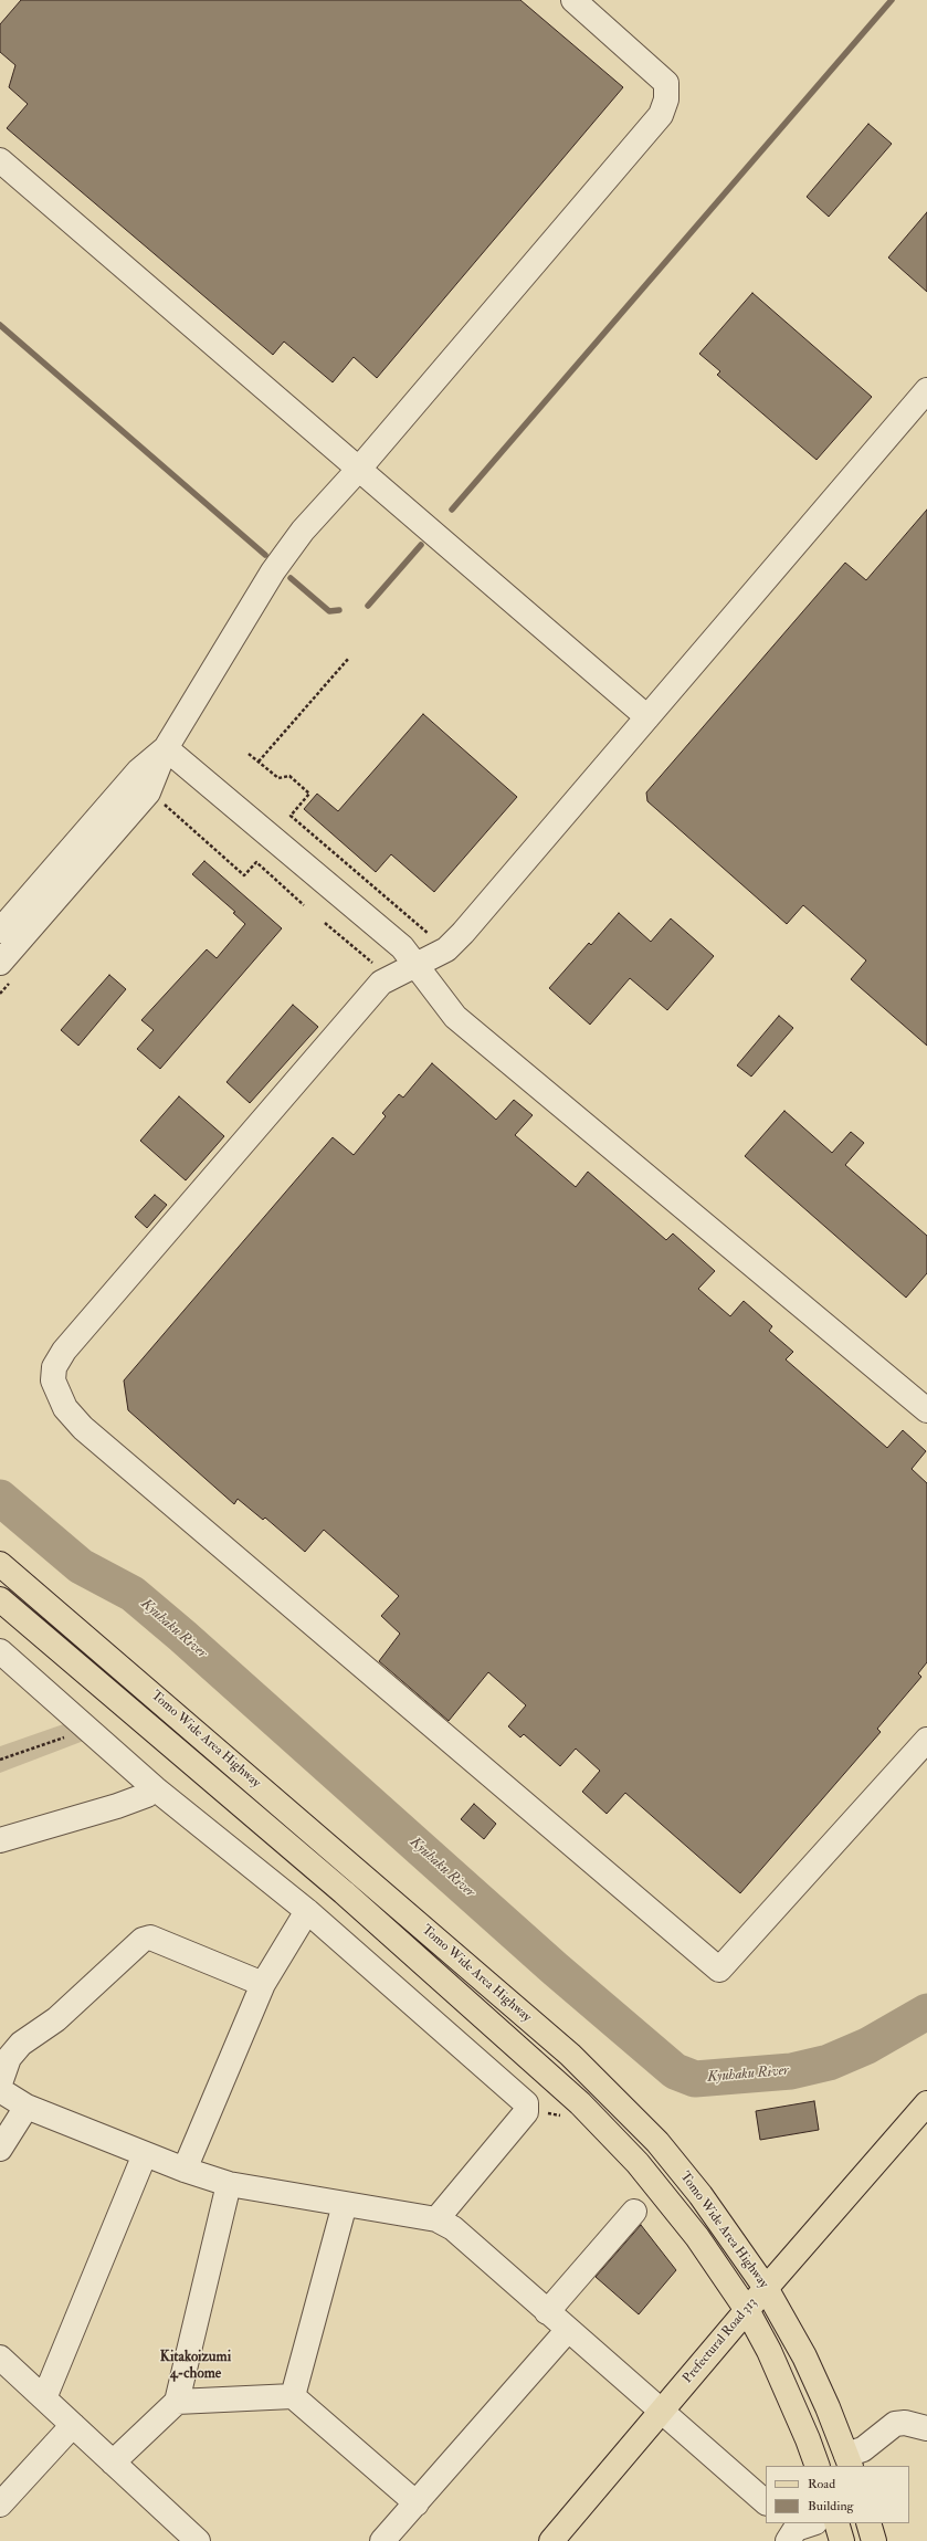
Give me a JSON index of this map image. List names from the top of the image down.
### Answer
{
  "streets": {
    "main road": ["Tomo Wide Area Highway", "Prefectural Road 313"]
  },
  "crossings": [
    ["Tomo Wide Area Highway", "Prefectural Road 313"]
  ],
  "districts": ["Kitakoizumi 4-chome"],
  "water": ["Kyuhaku River"],
  "legend": ["Road", "Building"]
}
